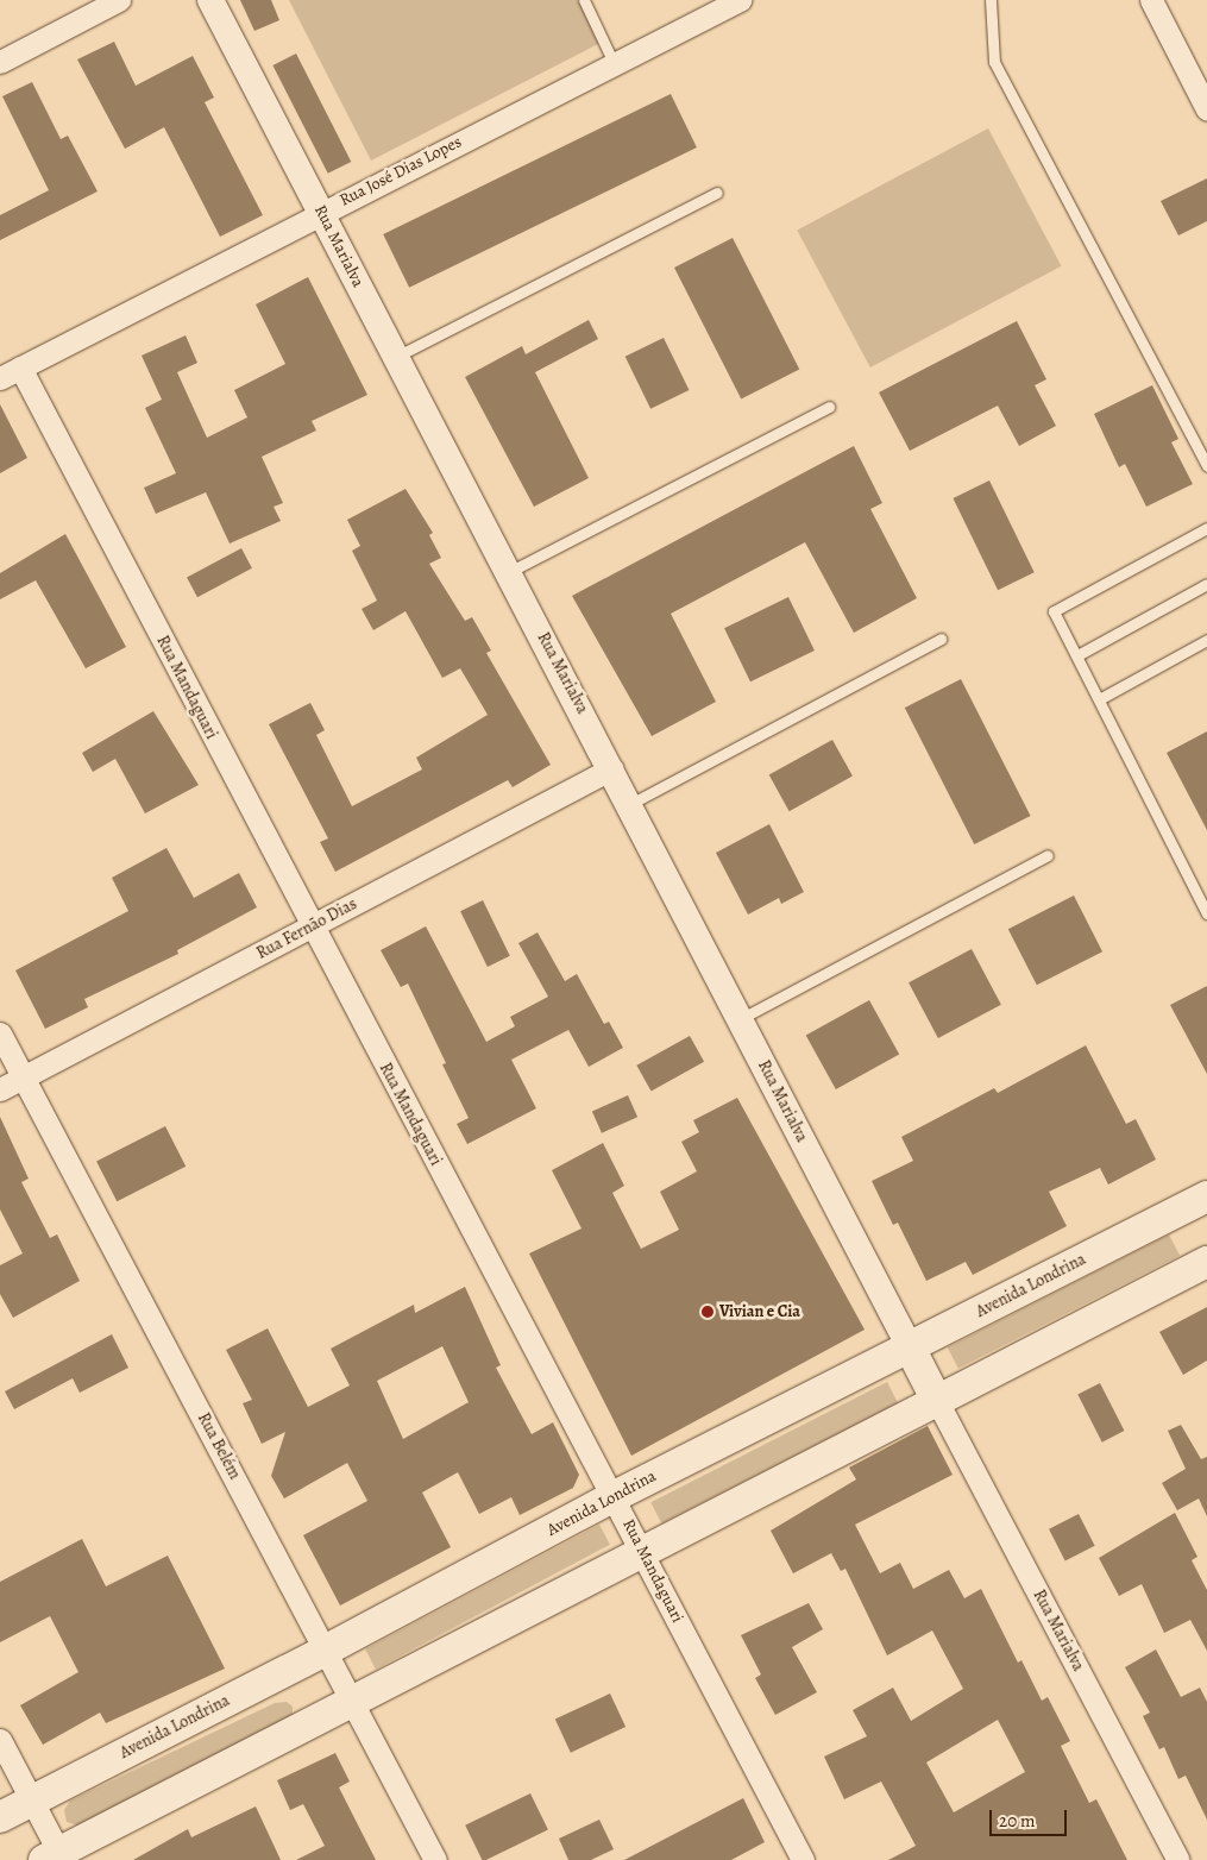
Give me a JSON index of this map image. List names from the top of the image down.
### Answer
{
  "streets": {
    "main road": ["Avenida Londrina"],
    "street": [
      "Rua José Dias Lopes",
      "Rua Marialva",
      "Rua Mandaguari",
      "Rua Fernão Dias",
      "Rua Belém"
    ]
  },
  "crossings": [
    ["Rua José Dias Lopes", "Rua Marialva"],
    ["Rua José Dias Lopes", "Rua Mandaguari"],
    ["Rua Marialva", "Rua Fernão Dias"],
    ["Rua Marialva", "Avenida Londrina"],
    ["Rua Mandaguari", "Rua Fernão Dias"],
    ["Rua Mandaguari", "Avenida Londrina"],
    ["Rua Fernão Dias", "Rua Belém"],
    ["Avenida Londrina", "Rua Belém"]
  ],
  "places": ["Vivian e Cia"],
  "scale_bar": "20 m"
}
